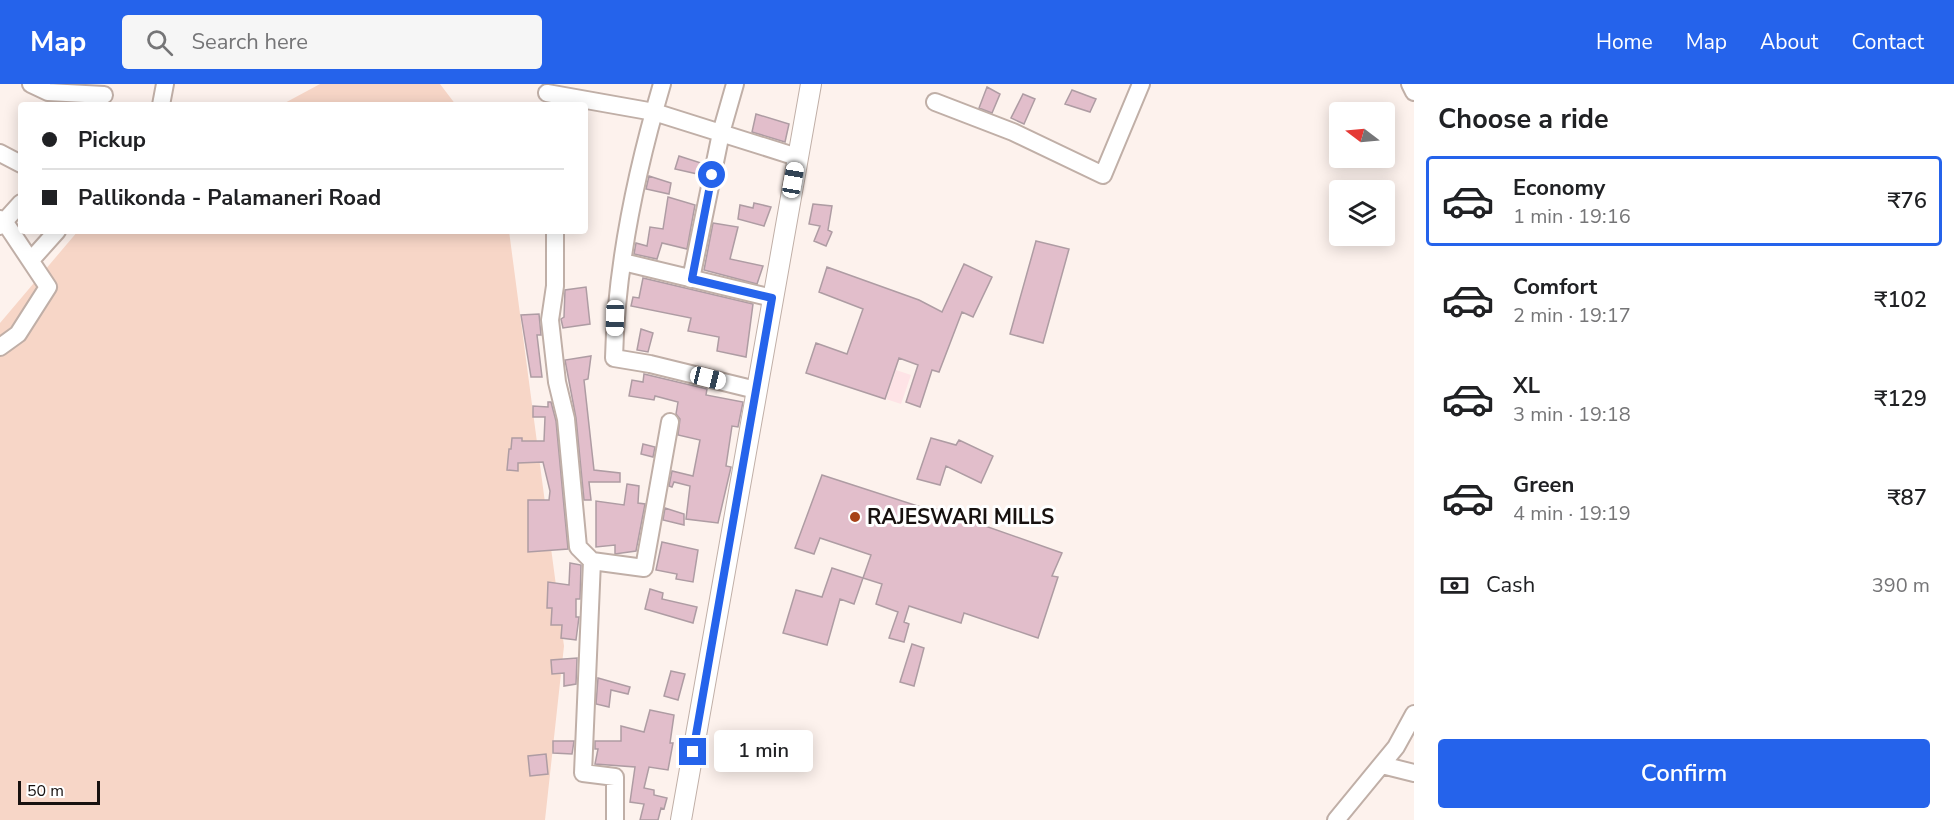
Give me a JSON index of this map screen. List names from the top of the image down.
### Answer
{
  "places": ["RAJESWARI MILLS"],
  "scale_bar": "50 m",
  "north": "left",
  "page": {
    "header": "Map",
    "search": "Search here",
    "nav": [
      "Home",
      "Map",
      "About",
      "Contact"
    ],
    "heading": "Choose a ride",
    "banner": ["Pickup", "Pallikonda - Palamaneri Road"],
    "list": [
      {
        "name": "Economy",
        "note": "1 min · 19:16",
        "value": "₹76"
      },
      {
        "name": "Comfort",
        "note": "2 min · 19:17",
        "value": "₹102"
      },
      {
        "name": "XL",
        "note": "3 min · 19:18",
        "value": "₹129"
      },
      {
        "name": "Green",
        "note": "4 min · 19:19",
        "value": "₹87"
      }
    ],
    "pay": ["Cash", "390 m"],
    "buttons": "Confirm",
    "bubble": "1 min",
    "scale": "50 m"
  }
}
